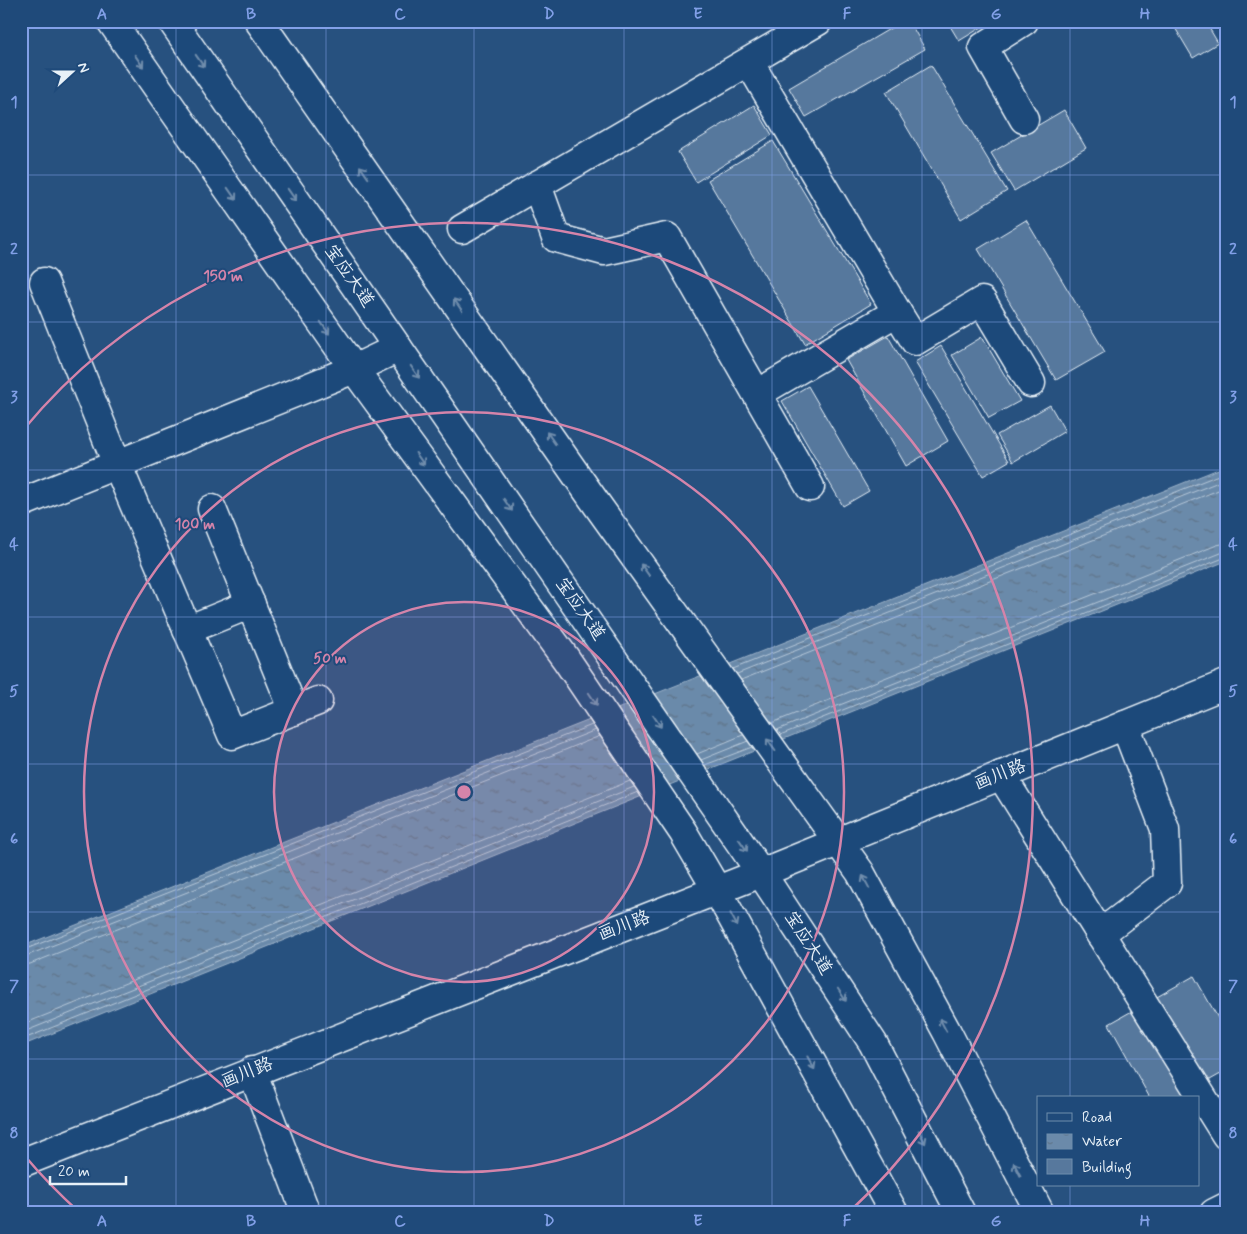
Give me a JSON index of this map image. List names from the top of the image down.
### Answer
{
  "streets": {
    "street": ["宝应大道", "画川路"]
  },
  "crossings": [
    ["宝应大道", "画川路"]
  ],
  "legend": ["Road", "Water", "Building"],
  "scale_bar": "20 m",
  "north": "right",
  "grid": {
    "columns": [
      "A",
      "B",
      "C",
      "D",
      "E",
      "F",
      "G",
      "H"
    ],
    "rows": [
      "1",
      "2",
      "3",
      "4",
      "5",
      "6",
      "7",
      "8"
    ]
  },
  "rings": ["150 m", "100 m", "50 m"]
}
